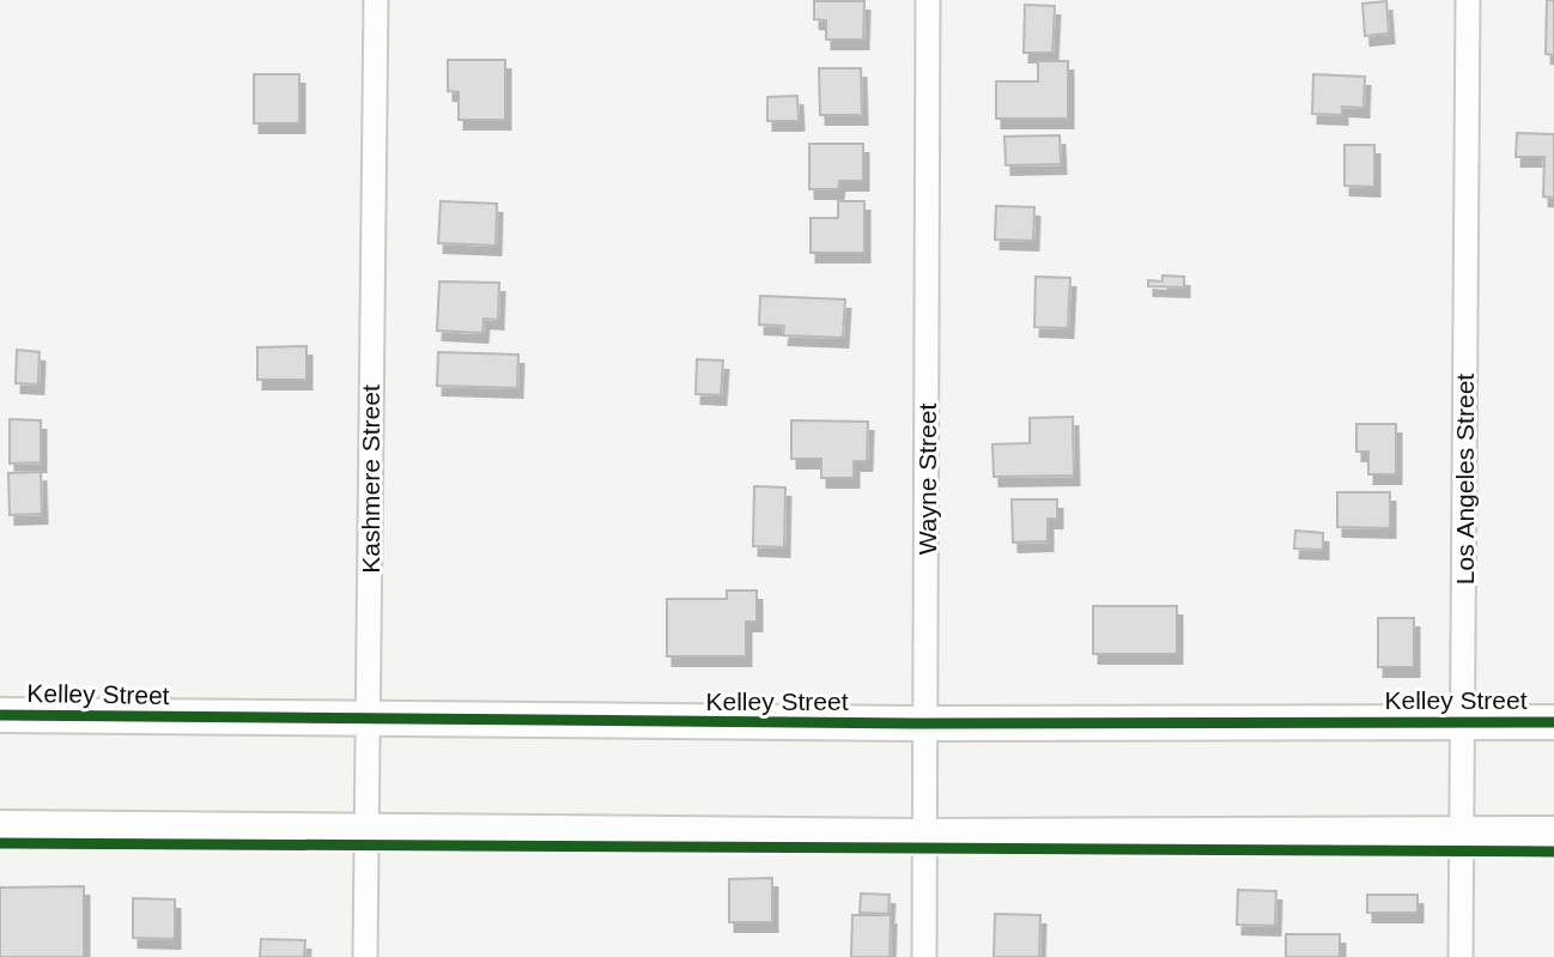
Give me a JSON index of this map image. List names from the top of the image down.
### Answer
{
  "streets": {
    "main road": ["Kelley Street"],
    "street": ["Kashmere Street", "Wayne Street", "Los Angeles Street"]
  },
  "crossings": [
    ["Kashmere Street", "Kelley Street"],
    ["Wayne Street", "Kelley Street"],
    ["Los Angeles Street", "Kelley Street"]
  ]
}
